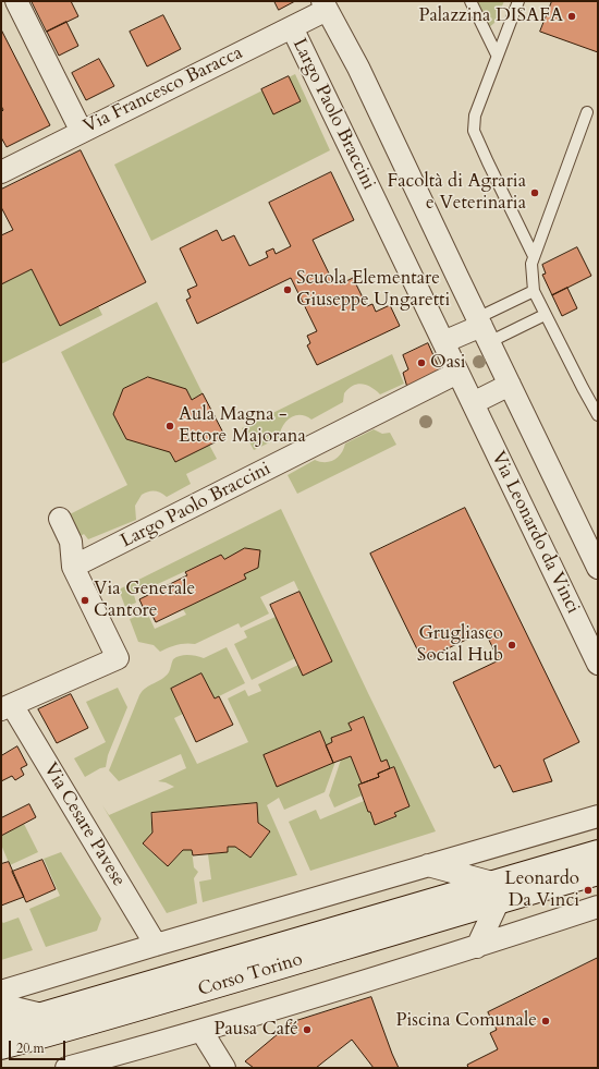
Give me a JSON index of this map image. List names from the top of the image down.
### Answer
{
  "streets": {
    "street": [
      "Via Francesco Baracca",
      "Largo Paolo Braccini",
      "Via Leonardo da Vinci",
      "Via Cesare Pavese",
      "Corso Torino"
    ]
  },
  "crossings": [
    ["Via Francesco Baracca", "Largo Paolo Braccini"],
    ["Largo Paolo Braccini", "Via Leonardo da Vinci"]
  ],
  "places": [
    "Palazzina DISAFA",
    "Facoltà di Agraria e Veterinaria",
    "Scuola Elementare Giuseppe Ungaretti",
    "Oasi",
    "Aula Magna - Ettore Majorana",
    "Via Generale Cantore",
    "Grugliasco Social Hub",
    "Leonardo Da Vinci",
    "Piscina Comunale",
    "Pausa Café"
  ],
  "scale_bar": "20 m"
}
